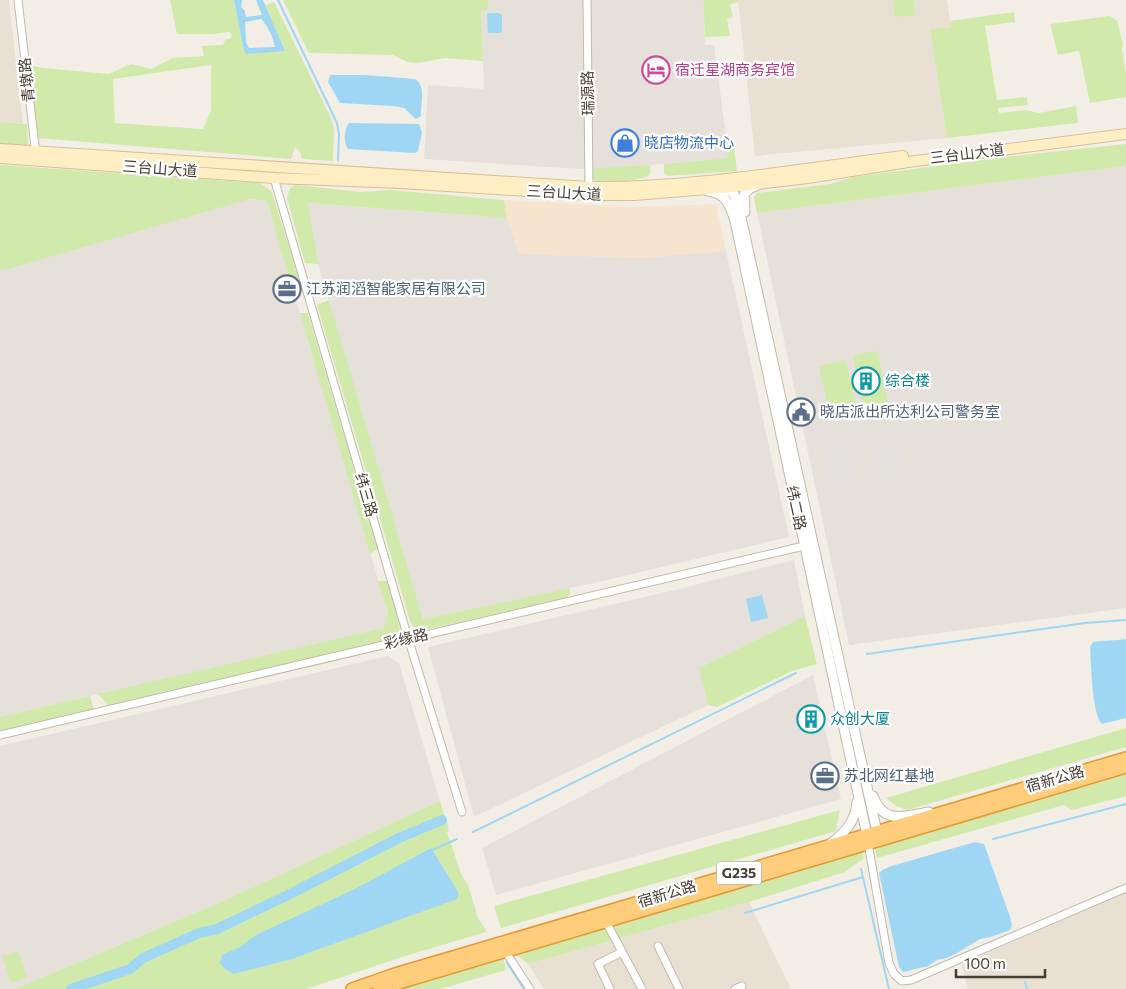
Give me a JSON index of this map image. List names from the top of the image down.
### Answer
{
  "streets": {
    "highway": ["宿新公路", "G235"],
    "main road": ["三台山大道"],
    "street": [
      "青墩路",
      "瑞源路",
      "纬三路",
      "纬二路",
      "彩缘路"
    ]
  },
  "crossings": [
    ["青墩路", "三台山大道"],
    ["瑞源路", "三台山大道"],
    ["三台山大道", "纬三路"],
    ["三台山大道", "纬二路"],
    ["纬三路", "彩缘路"],
    ["纬二路", "彩缘路"],
    ["纬二路", "宿新公路"]
  ],
  "places": {
    "hotel": ["宿迁星湖商务宾馆"],
    "shop": ["晓店物流中心"],
    "office": ["江苏润滔智能家居有限公司", "苏北网红基地"],
    "building": ["综合楼", "众创大厦"],
    "public building": ["晓店派出所达利公司警务室"]
  },
  "scale_bar": "100 m"
}
